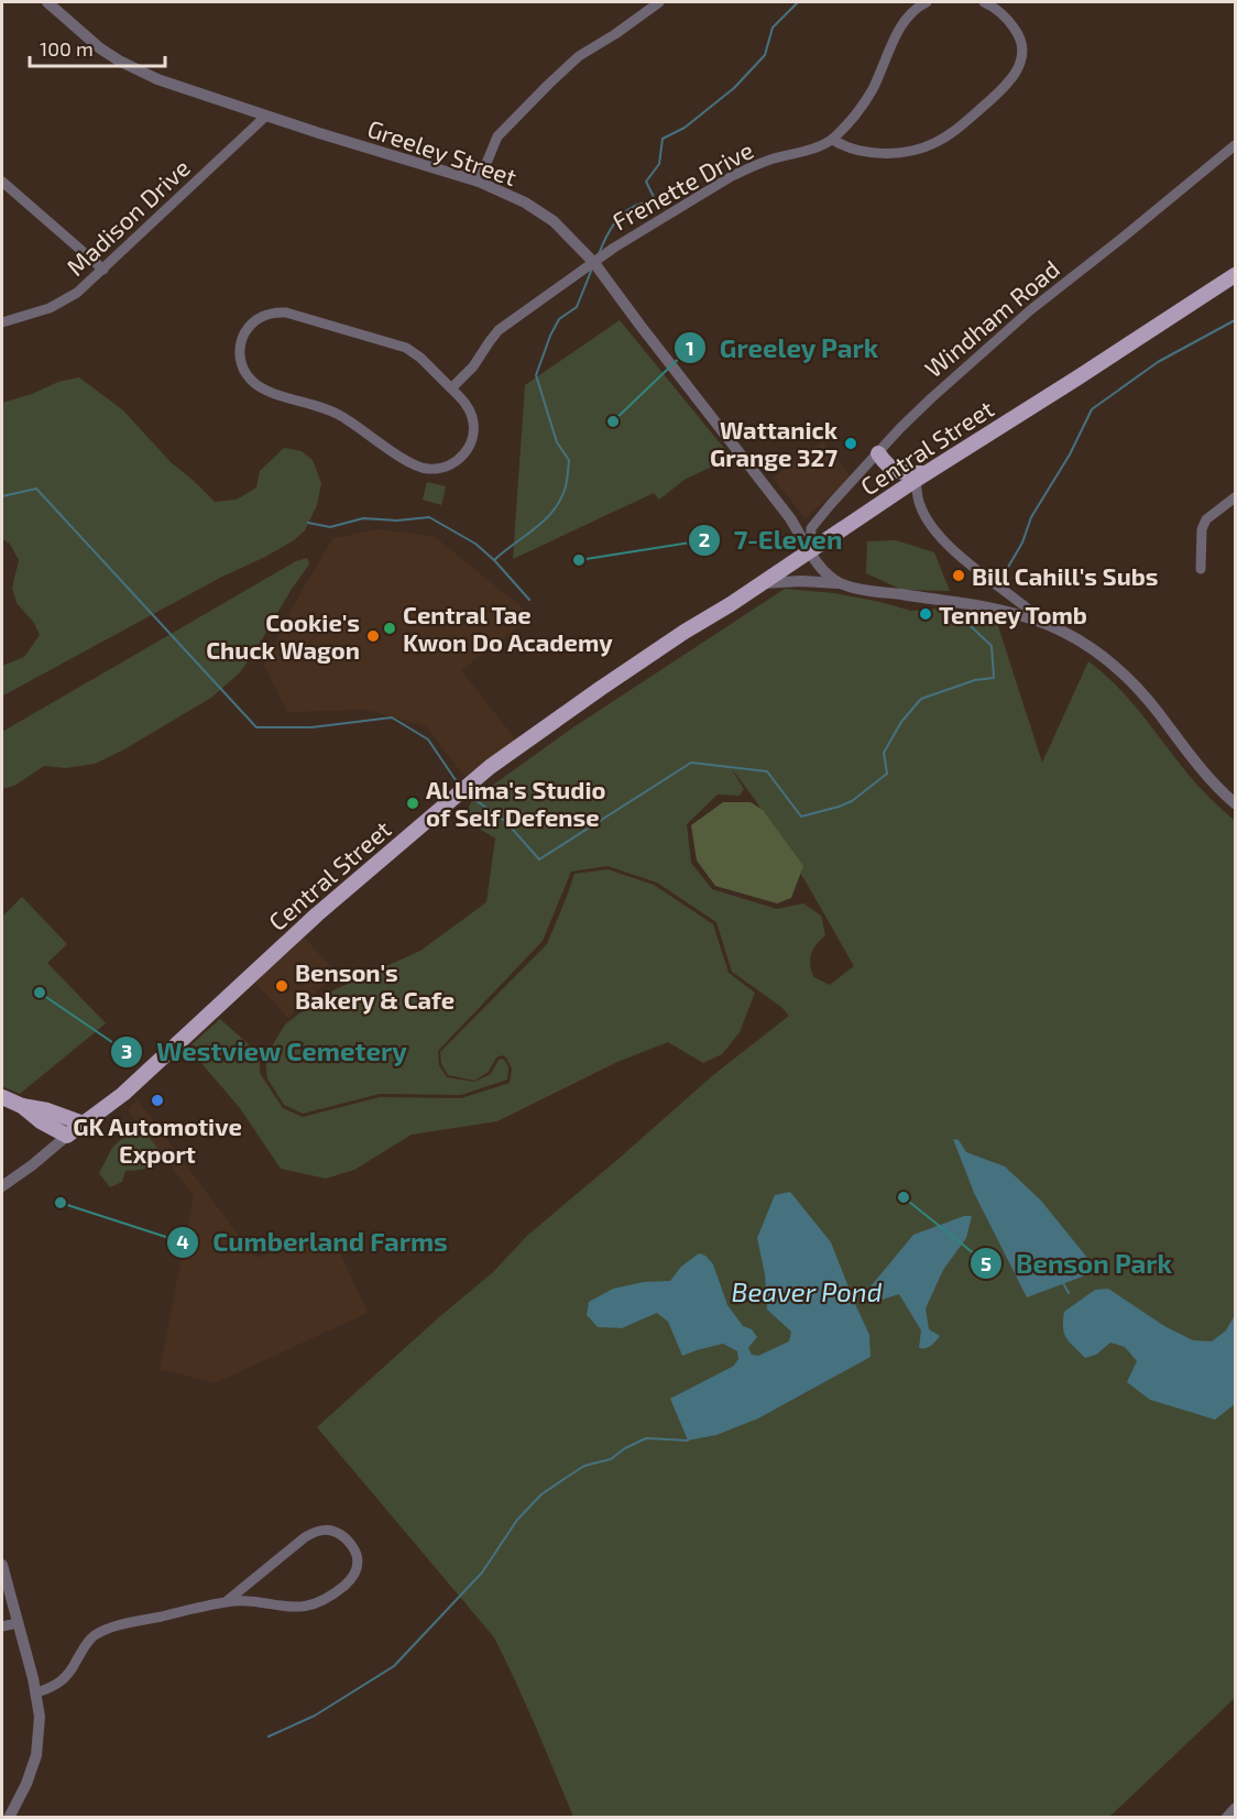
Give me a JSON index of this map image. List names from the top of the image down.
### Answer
{
  "streets": {
    "main road": ["Central Street"],
    "street": [
      "Greeley Street",
      "Frenette Drive",
      "Madison Drive",
      "Windham Road"
    ]
  },
  "crossings": [
    ["Greeley Street", "Frenette Drive"],
    ["Greeley Street", "Madison Drive"],
    ["Greeley Street", "Windham Road"],
    ["Greeley Street", "Central Street"],
    ["Windham Road", "Central Street"]
  ],
  "water": ["Beaver Pond"],
  "places": [
    "Greeley Park",
    "Wattanick Grange 327",
    "7-Eleven",
    "Bill Cahill's Subs",
    "Tenney Tomb",
    "Central Tae Kwon Do Academy",
    "Cookie's Chuck Wagon",
    "Al Lima's Studio of Self Defense",
    "Benson's Bakery & Cafe",
    "Westview Cemetery",
    "GK Automotive Export",
    "Benson Park",
    "Cumberland Farms"
  ],
  "scale_bar": "100 m"
}
